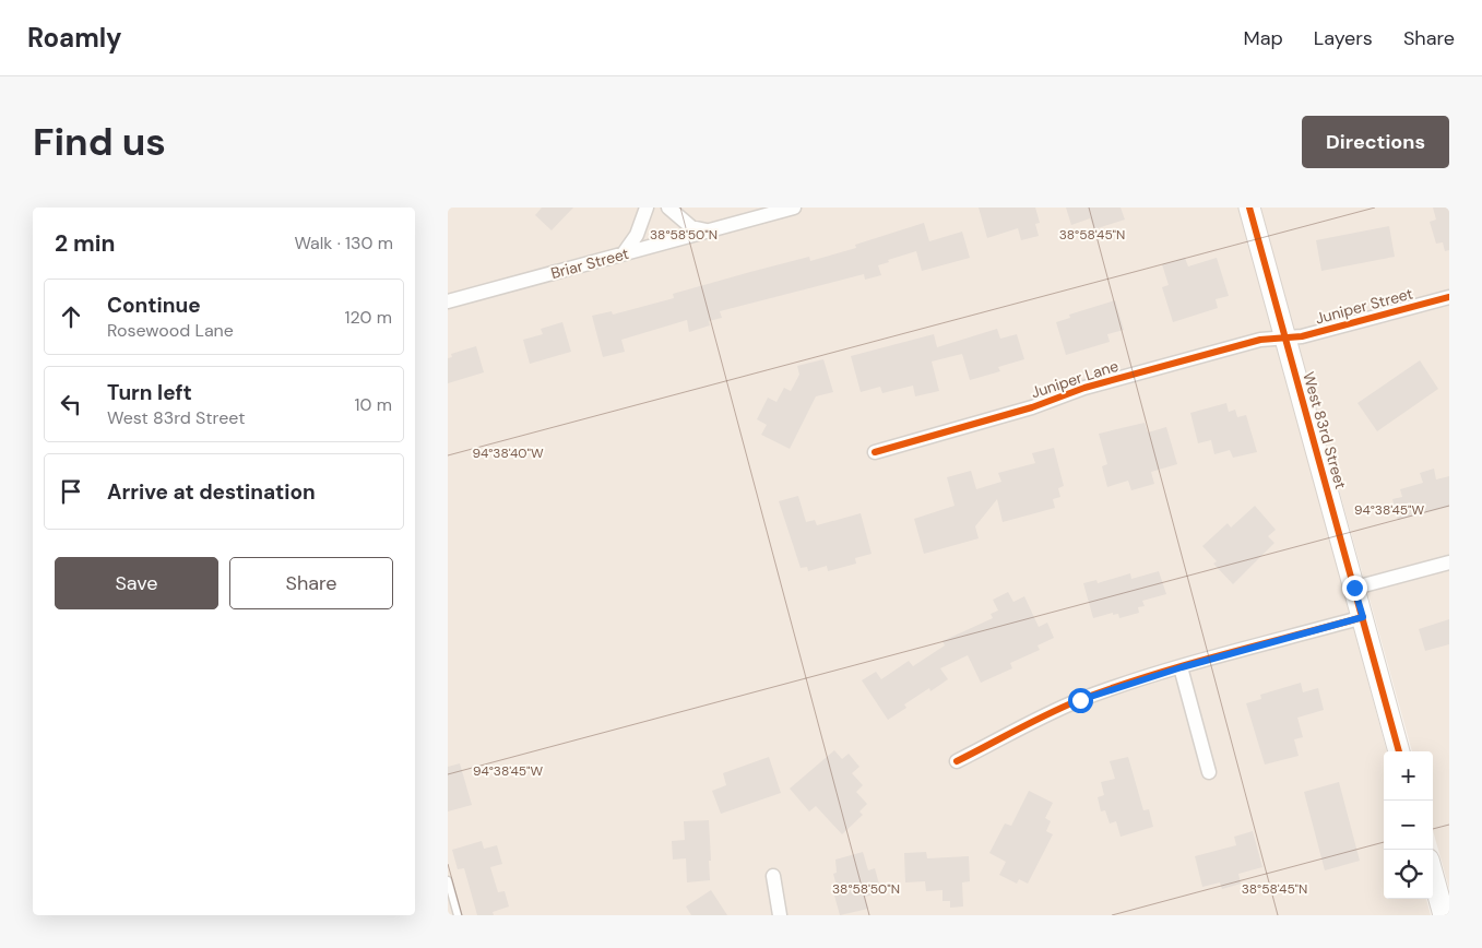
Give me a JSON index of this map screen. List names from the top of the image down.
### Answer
{
  "streets": {
    "street": [
      "Briar Street",
      "Juniper Street",
      "Juniper Lane",
      "West 83rd Street"
    ]
  },
  "crossings": [
    ["Juniper Street", "Juniper Lane"],
    ["Juniper Street", "West 83rd Street"],
    ["Juniper Lane", "West 83rd Street"]
  ],
  "page": {
    "header": "Roamly",
    "nav": ["Map", "Layers", "Share"],
    "buttons": [
      "Directions",
      ["Save", "Share"]
    ],
    "title": "Find us",
    "heading": ["2 min", "Walk · 130 m"],
    "list": [
      ["Continue", "Rosewood Lane", "120 m"],
      ["Turn left", "West 83rd Street", "10 m"],
      "Arrive at destination"
    ],
    "map_buttons": ["+", "−"]
  },
  "coordinates": [
    "38°58'50\"N",
    "38°58'45\"N",
    "94°38'40\"W",
    "94°38'45\"W"
  ]
}
